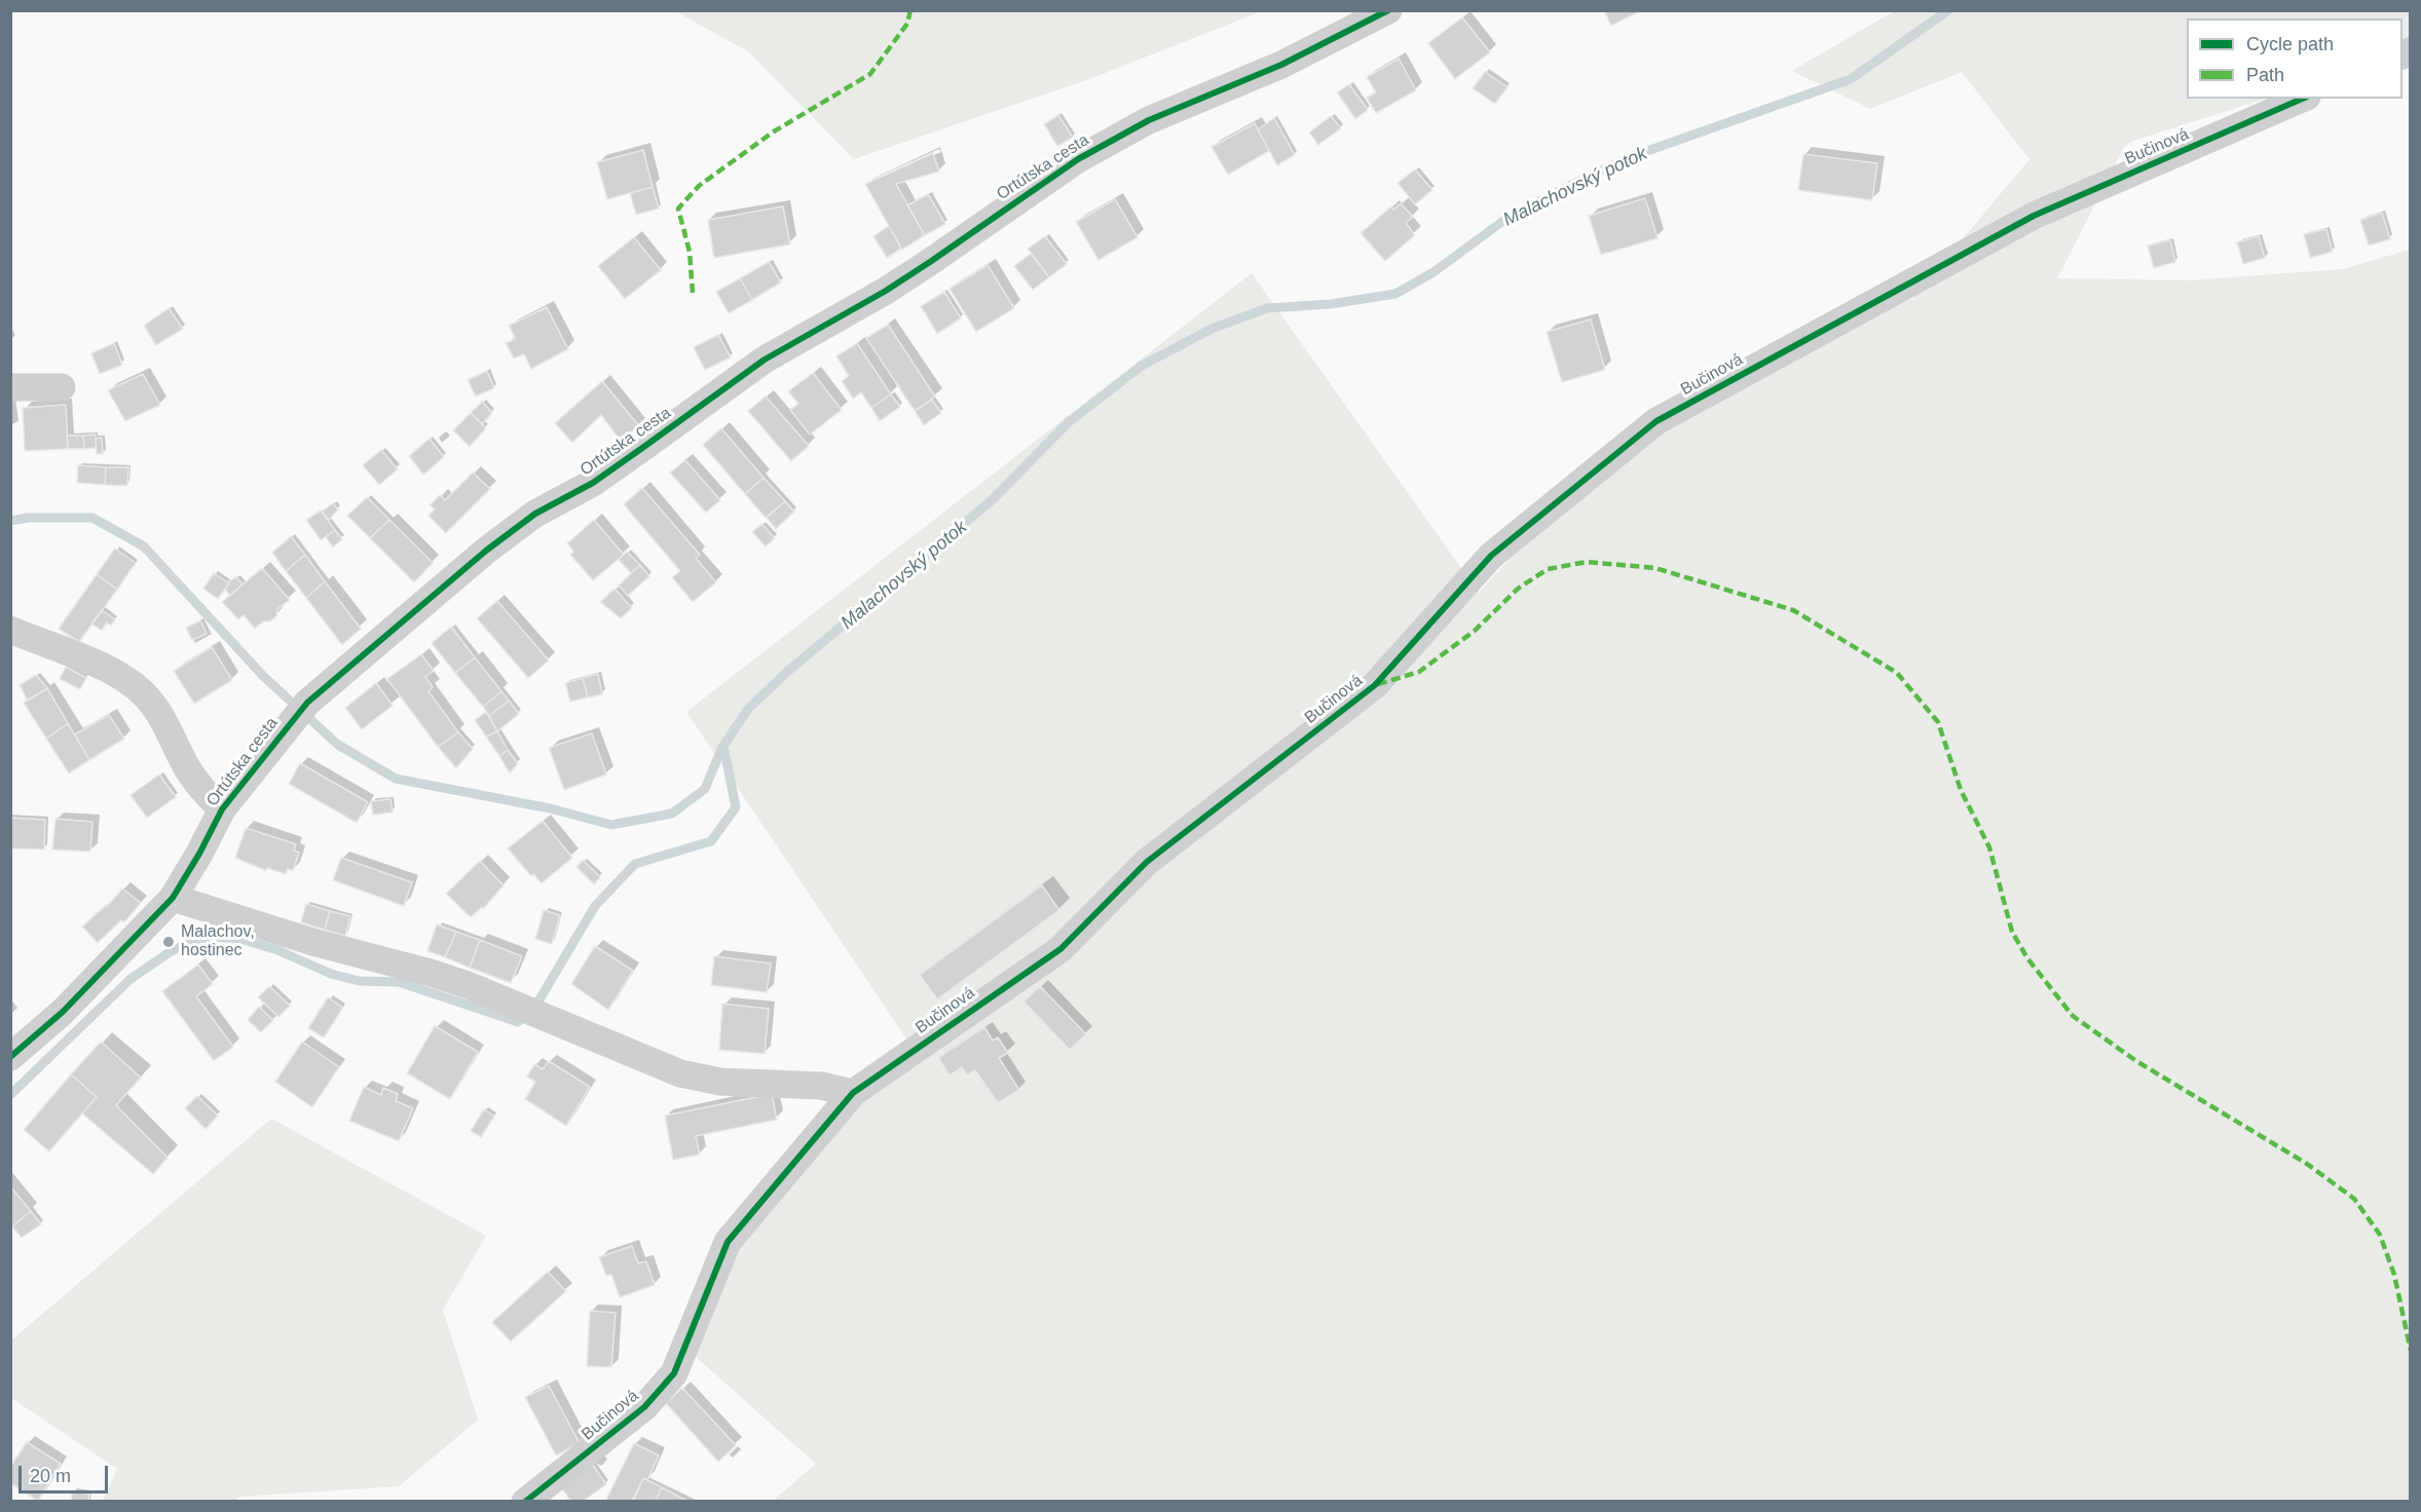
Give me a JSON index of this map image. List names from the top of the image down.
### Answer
{
  "streets": {
    "street": ["Bučinová", "Ortútska cesta"]
  },
  "water": ["Malachovský potok"],
  "places": ["Malachov, hostinec"],
  "legend": ["Cycle path", "Path"],
  "scale_bar": "20 m"
}
